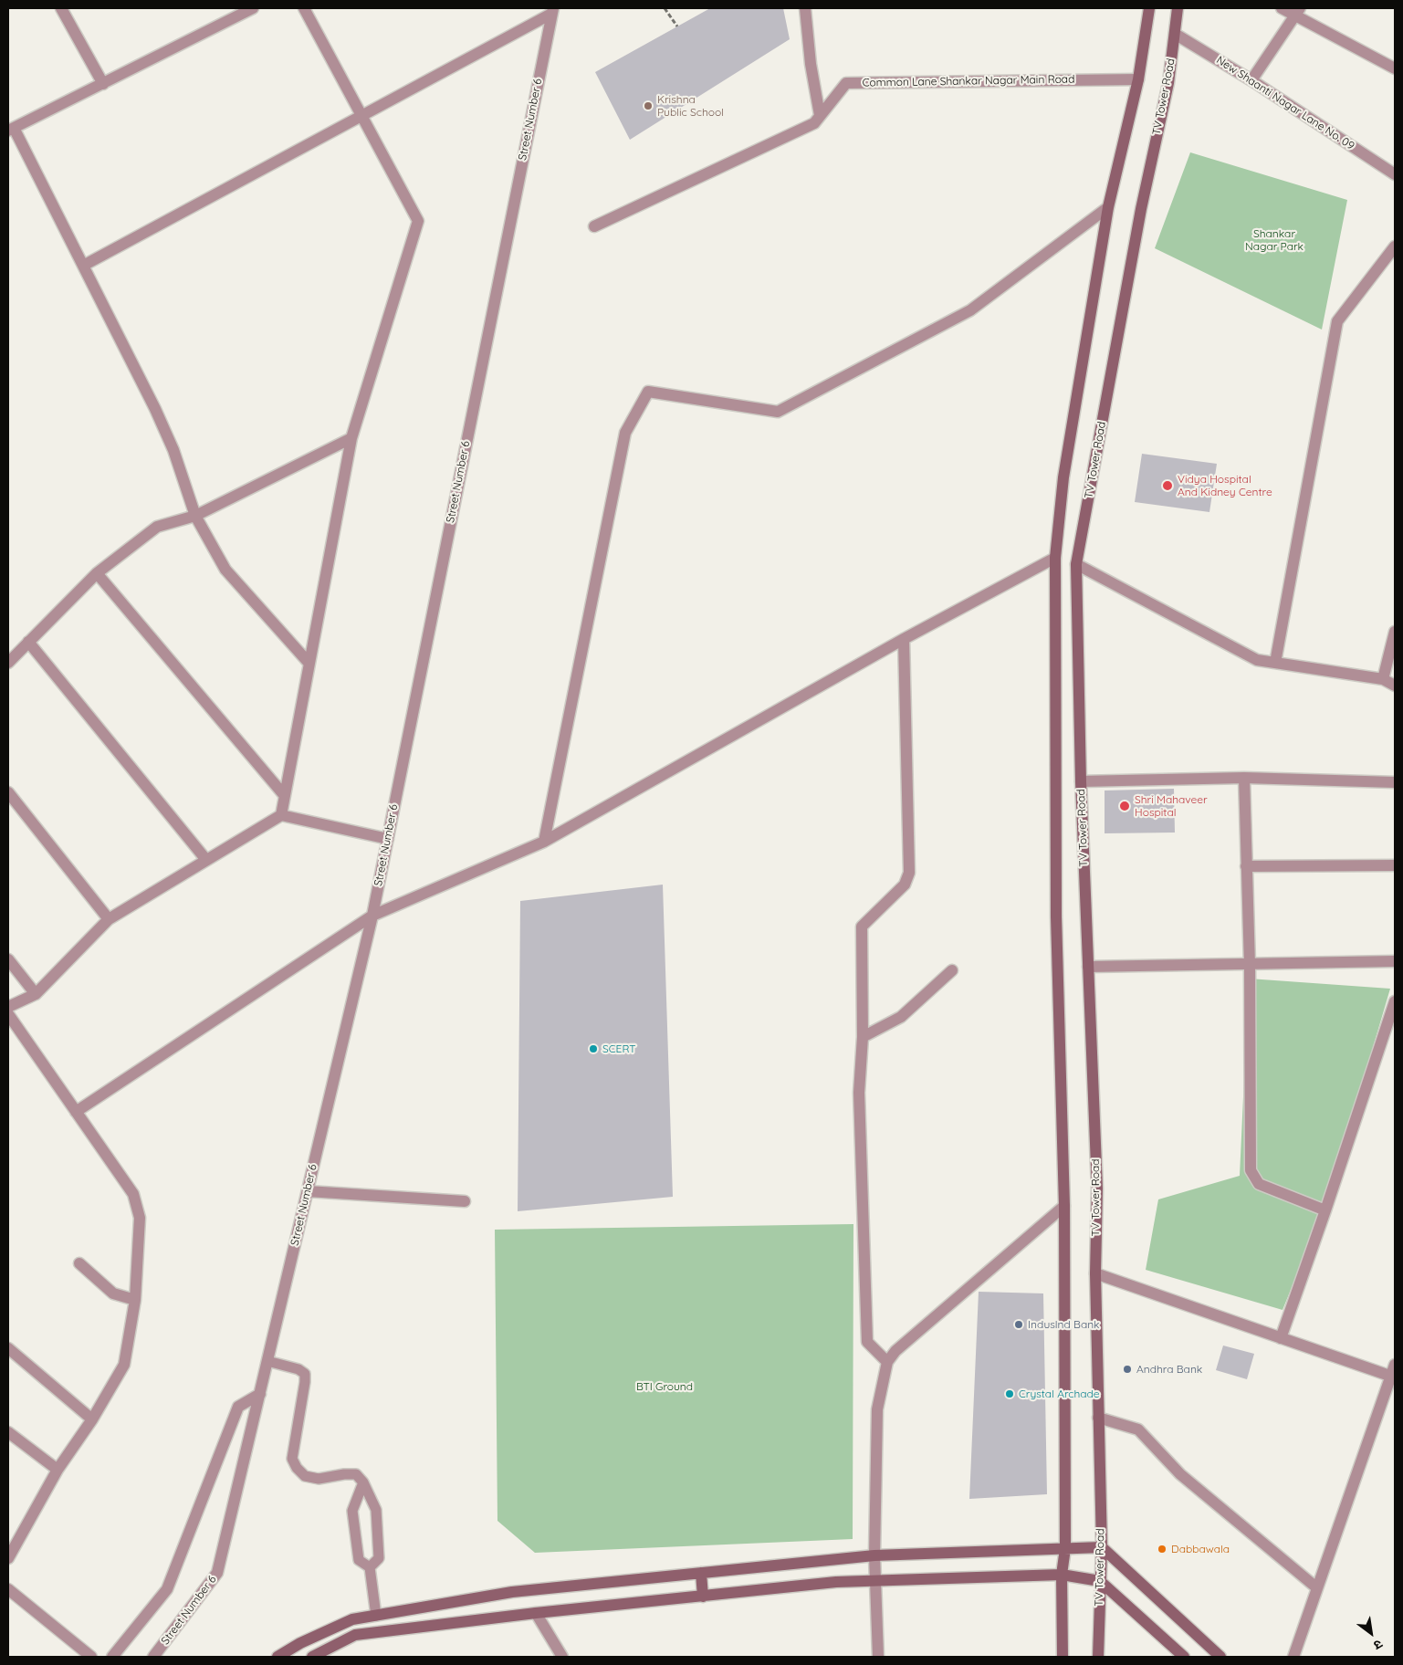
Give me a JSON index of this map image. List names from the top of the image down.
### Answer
{
  "streets": {
    "main road": ["TV Tower Road"],
    "street": ["Common Lane Shankar Nagar Main Road", "New Shaanti Nagar Lane No. 09", "Street Number 6"]
  },
  "crossings": [
    ["TV Tower Road", "New Shaanti Nagar Lane No. 09"]
  ],
  "parks": ["Shankar Nagar Park", "BTI Ground"],
  "places": [
    "Krishna Public School",
    "Vidya Hospital And Kidney Centre",
    "Shri Mahaveer Hospital",
    "SCERT",
    "Induslnd Bank",
    "Andhra Bank",
    "Crystal Archade",
    "Dabbawala"
  ],
  "north": "bottom right"
}
